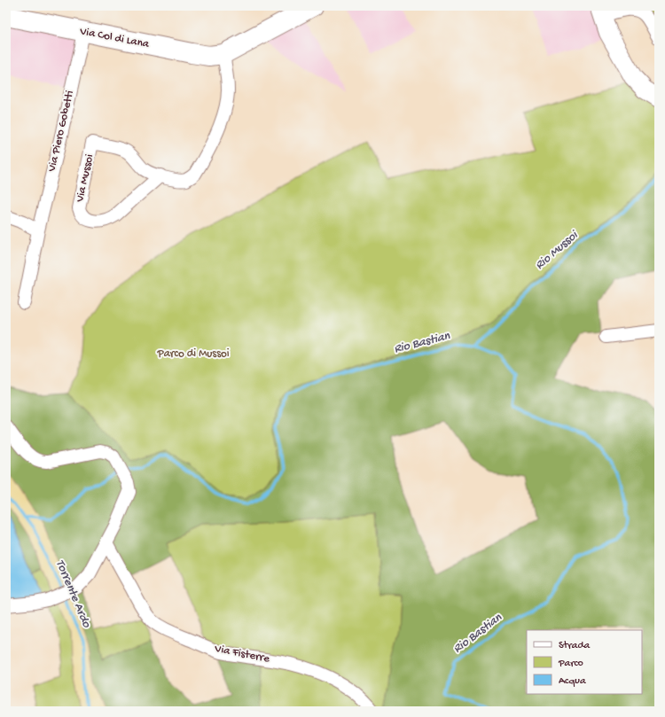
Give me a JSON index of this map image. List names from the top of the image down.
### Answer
{
  "streets": {
    "main road": ["Via Col di Lana"],
    "street": ["Via Piero Gobetti", "Via Mussoi", "Via Fisterre"]
  },
  "crossings": [
    ["Via Col di Lana", "Via Piero Gobetti"],
    ["Via Col di Lana", "Via Mussoi"]
  ],
  "water": ["Rio Mussoi", "Rio Bastian", "Torrente Ardo"],
  "parks": ["Parco di Mussoi"],
  "legend": ["Strada", "Parco", "Acqua"]
}
